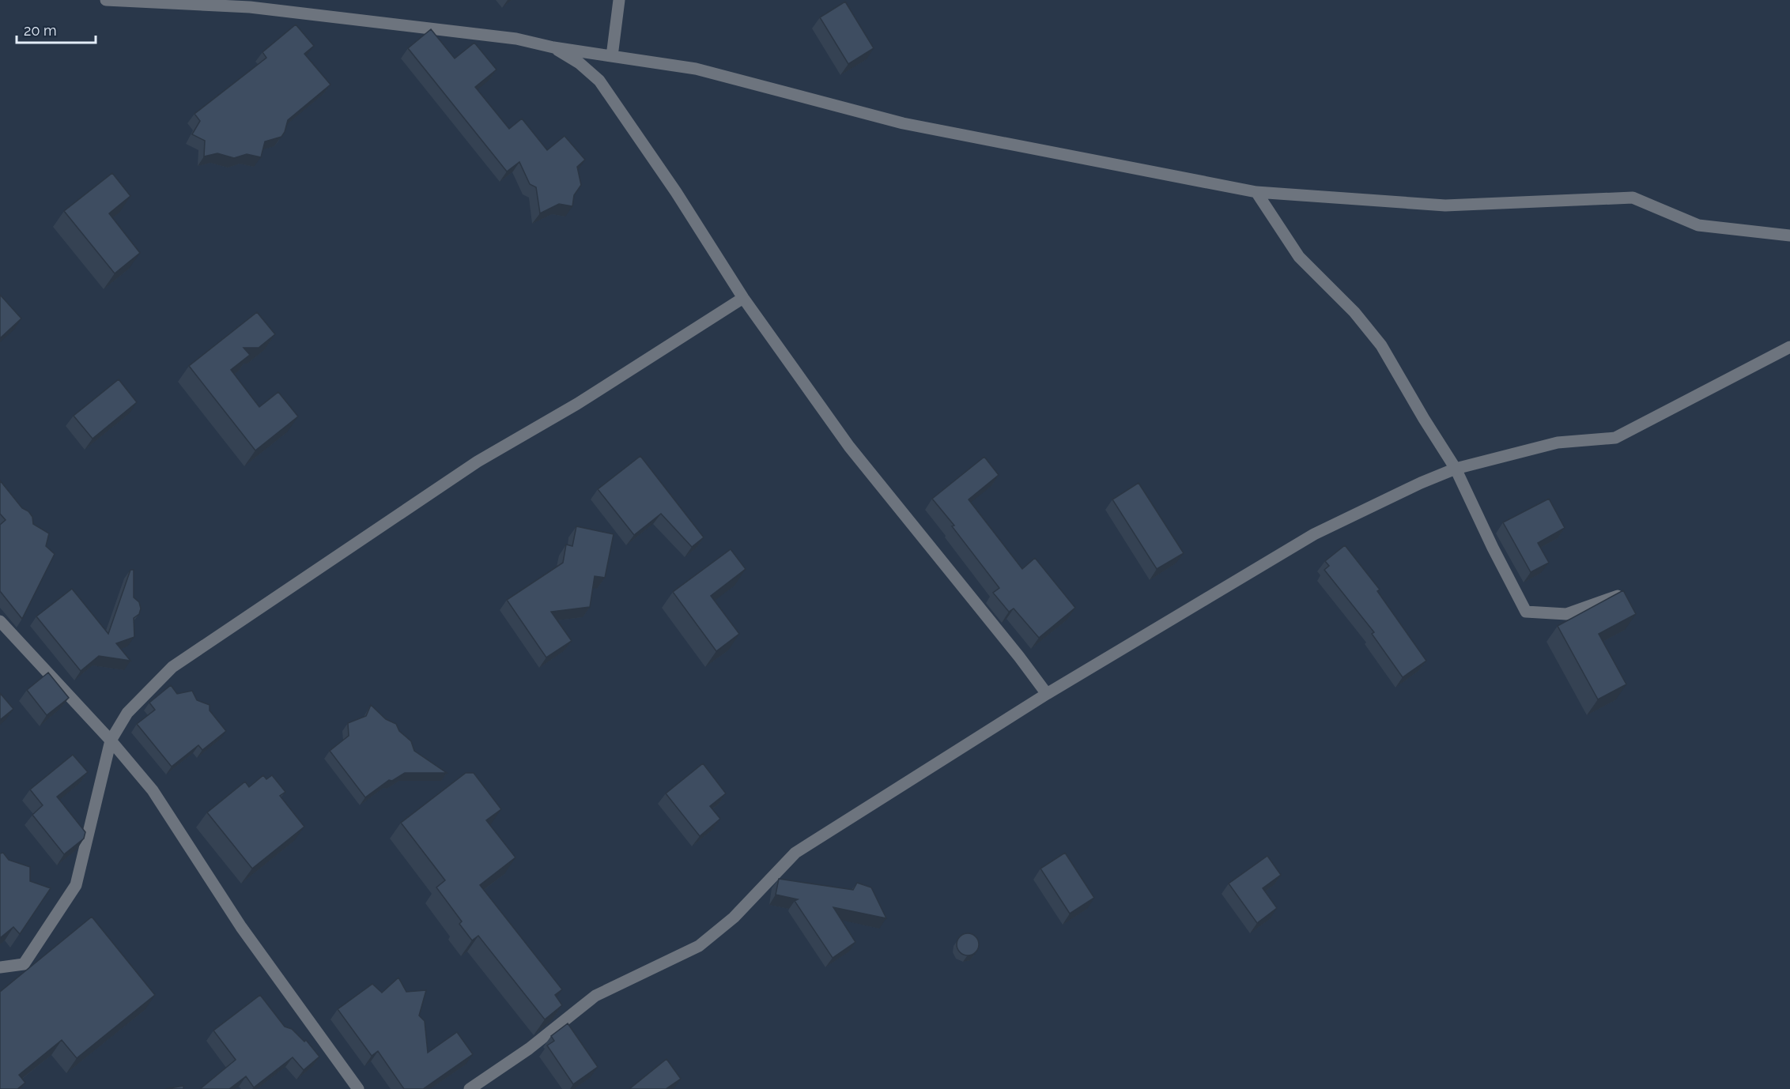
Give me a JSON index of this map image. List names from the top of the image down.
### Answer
{
  "scale_bar": "20 m"
}
